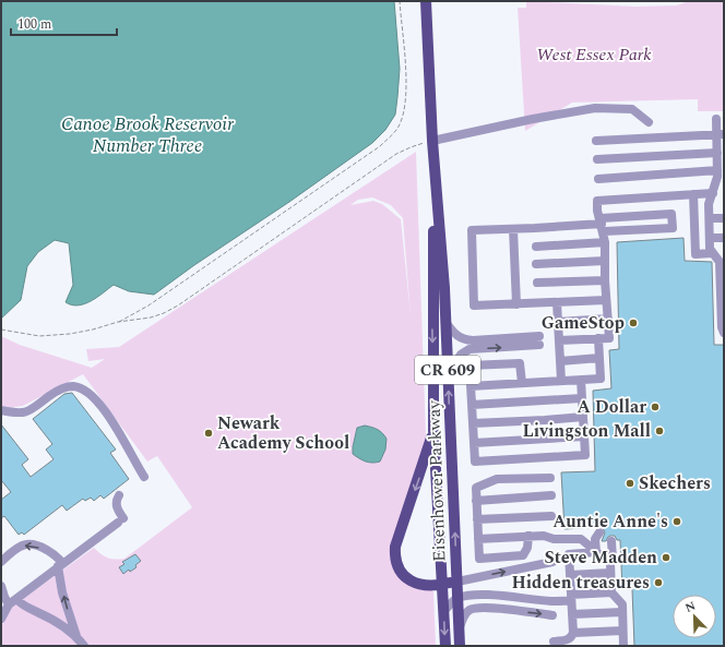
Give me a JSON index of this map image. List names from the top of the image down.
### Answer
{
  "streets": {
    "main road": ["CR 609", "Eisenhower Parkway"]
  },
  "water": ["Canoe Brook Reservoir Number Three"],
  "parks": ["West Essex Park"],
  "places": [
    "GameStop",
    "A Dollar",
    "Livingston Mall",
    "Newark Academy School",
    "Skechers",
    "Auntie Anne's",
    "Steve Madden",
    "Hidden treasures"
  ],
  "scale_bar": "100 m",
  "north": "top left"
}
